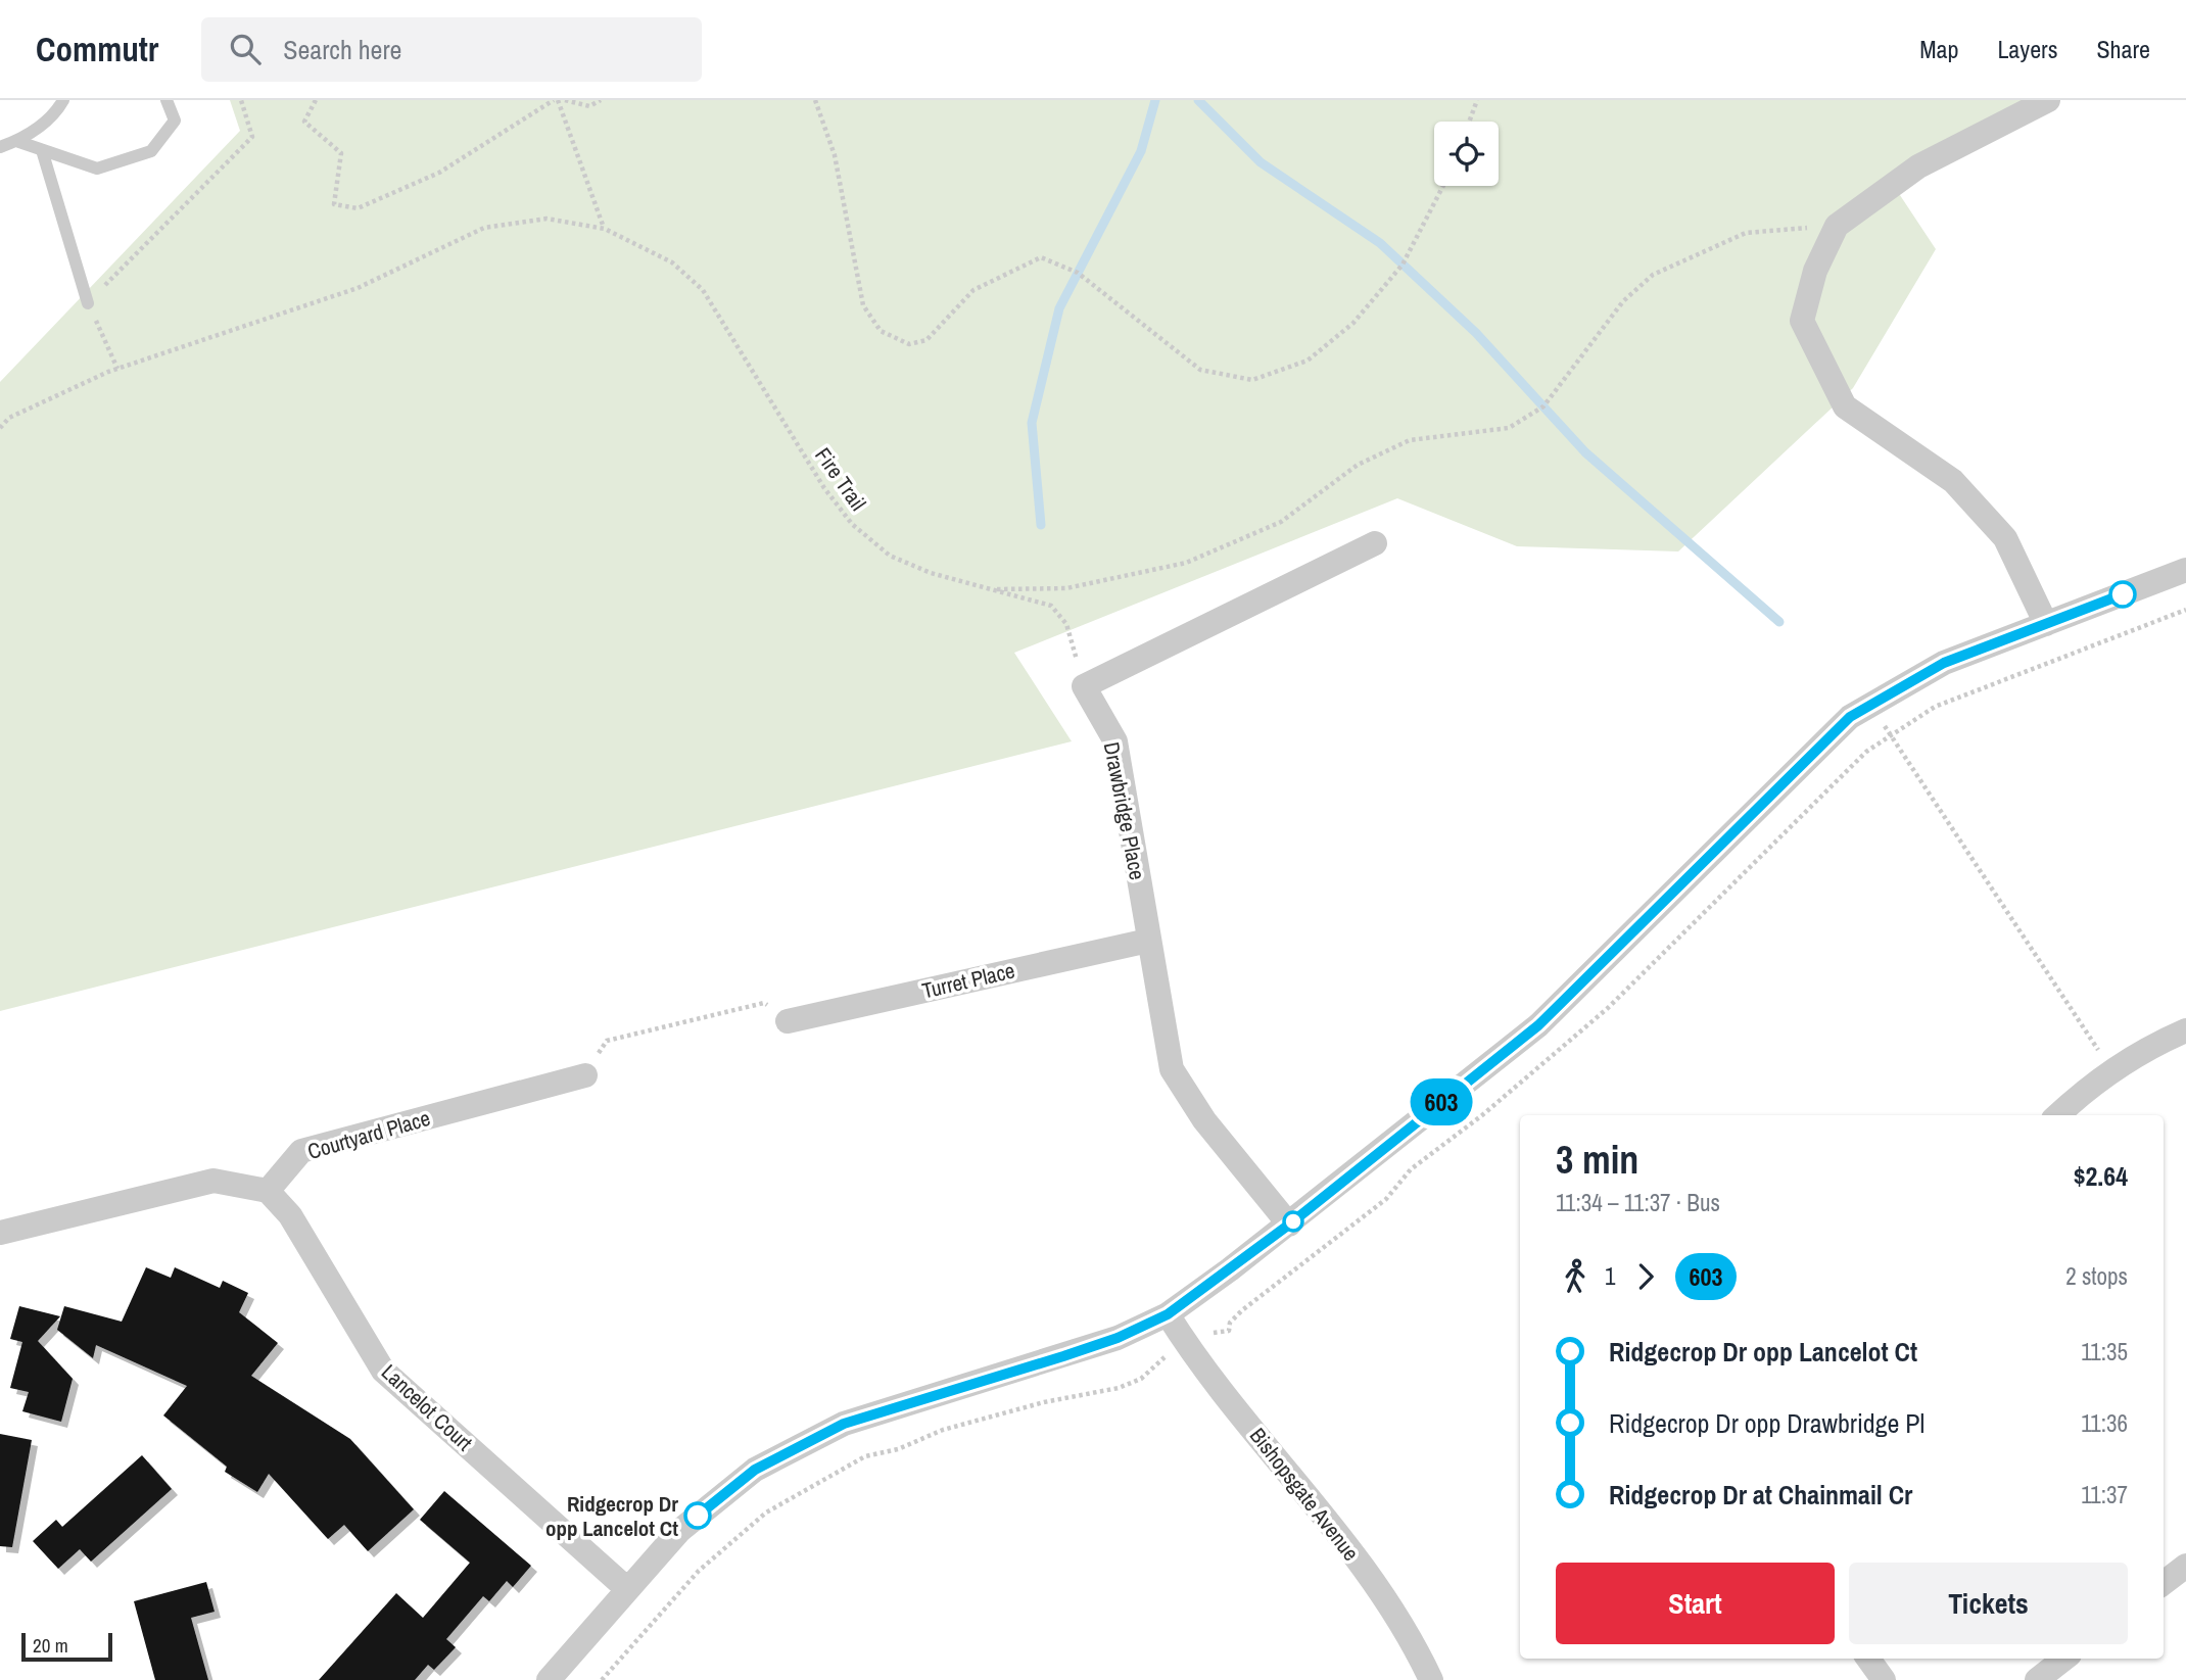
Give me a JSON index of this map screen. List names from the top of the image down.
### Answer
{
  "streets": {
    "street": [
      "Drawbridge Place",
      "Turret Place",
      "Courtyard Place",
      "Lancelot Court",
      "Bishopsgate Avenue"
    ],
    "path": ["Fire Trail"]
  },
  "crossings": [
    ["Fire Trail", "Drawbridge Place"],
    ["Drawbridge Place", "Turret Place"],
    ["Courtyard Place", "Lancelot Court"]
  ],
  "places": ["Ridgecrop Dr opp Lancelot Ct"],
  "lines": ["bus line 603"],
  "scale_bar": "20 m",
  "page": {
    "header": "Commutr",
    "search": "Search here",
    "nav": ["Map", "Layers", "Share"],
    "on_map": "603",
    "heading": ["3 min", "11:34 – 11:37 · Bus", "$2.64"],
    "legs": ["1", "603", "2 stops"],
    "list": [
      {
        "name": "Ridgecrop Dr opp Lancelot Ct",
        "value": "11:35"
      },
      {
        "name": "Ridgecrop Dr opp Drawbridge Pl",
        "value": "11:36"
      },
      {
        "name": "Ridgecrop Dr at Chainmail Cr",
        "value": "11:37"
      }
    ],
    "buttons": ["Start", "Tickets"],
    "scale": "20 m"
  }
}
